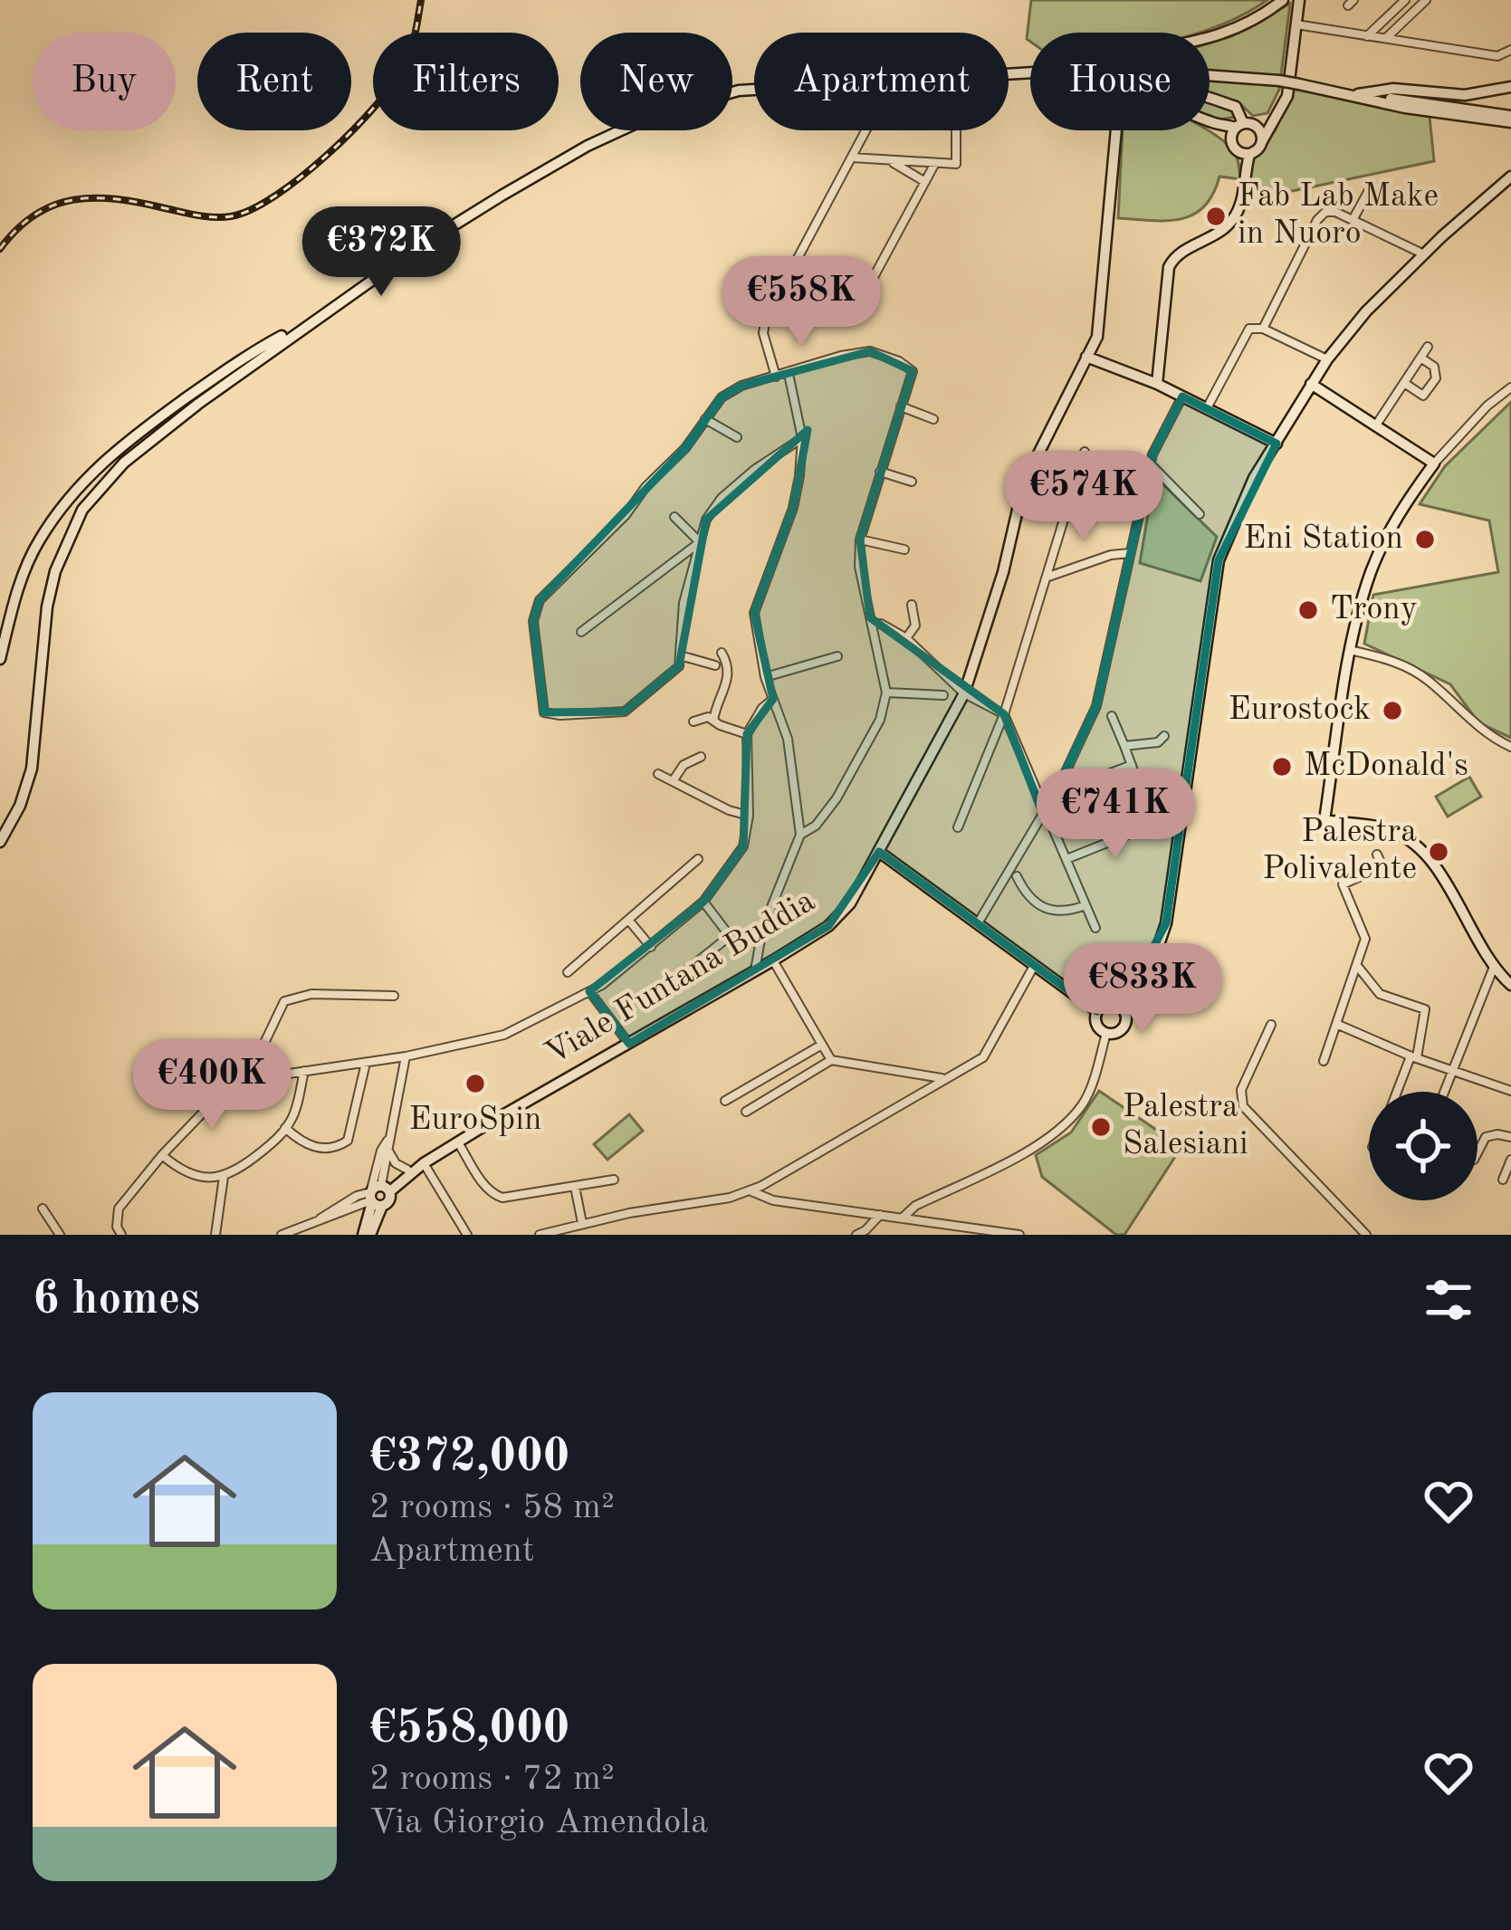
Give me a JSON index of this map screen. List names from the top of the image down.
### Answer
{
  "streets": {
    "main road": ["Viale Funtana Buddia"]
  },
  "places": [
    "Fab Lab Make in Nuoro",
    "Eni Station",
    "Trony",
    "Eurostock",
    "McDonald's",
    "Palestra Polivalente",
    "EuroSpin",
    "Palestra Salesiani"
  ],
  "page": {
    "chip": [
      "Buy",
      "Rent",
      "Filters",
      "New",
      "Apartment",
      "House"
    ],
    "price": [
      "€372K",
      "€558K",
      "€574K",
      "€741K",
      "€833K",
      "€400K"
    ],
    "heading": "6 homes",
    "list": [
      {
        "name": "€372,000",
        "note": "2 rooms · 58 m² · Apartment"
      },
      {
        "name": "€558,000",
        "note": "2 rooms · 72 m² · Via Giorgio Amendola"
      }
    ]
  }
}
